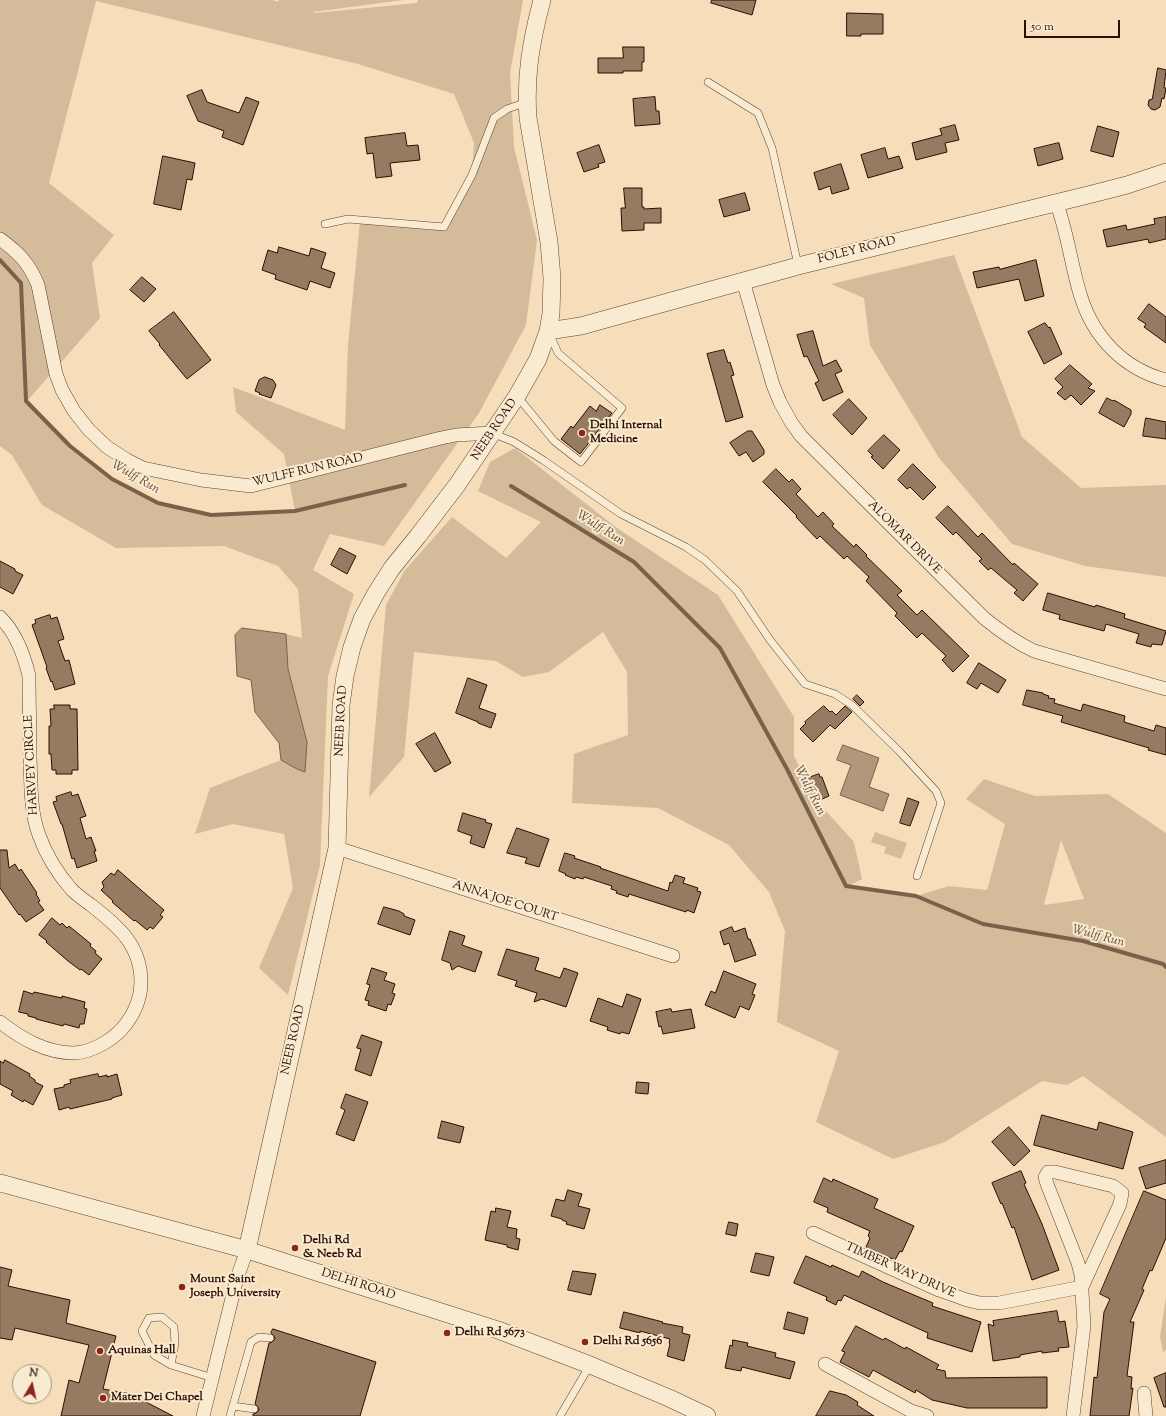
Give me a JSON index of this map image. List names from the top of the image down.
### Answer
{
  "streets": {
    "street": [
      "FOLEY ROAD",
      "NEEB ROAD",
      "WULFF RUN ROAD",
      "ALOMAR DRIVE",
      "HARVEY CIRCLE",
      "ANNA JOE COURT",
      "TIMBER WAY DRIVE",
      "DELHI ROAD"
    ]
  },
  "crossings": [
    ["FOLEY ROAD", "NEEB ROAD"],
    ["FOLEY ROAD", "ALOMAR DRIVE"],
    ["NEEB ROAD", "WULFF RUN ROAD"],
    ["NEEB ROAD", "ANNA JOE COURT"],
    ["NEEB ROAD", "DELHI ROAD"]
  ],
  "water": ["Wulff Run"],
  "places": [
    "Delhi Internal Medicine",
    "Delhi Rd & Neeb Rd",
    "Mount Saint Joseph University",
    "Delhi Rd 5673",
    "Delhi Rd 5656",
    "Aquinas Hall",
    "Mater Dei Chapel"
  ],
  "scale_bar": "50 m",
  "north": "top"
}
